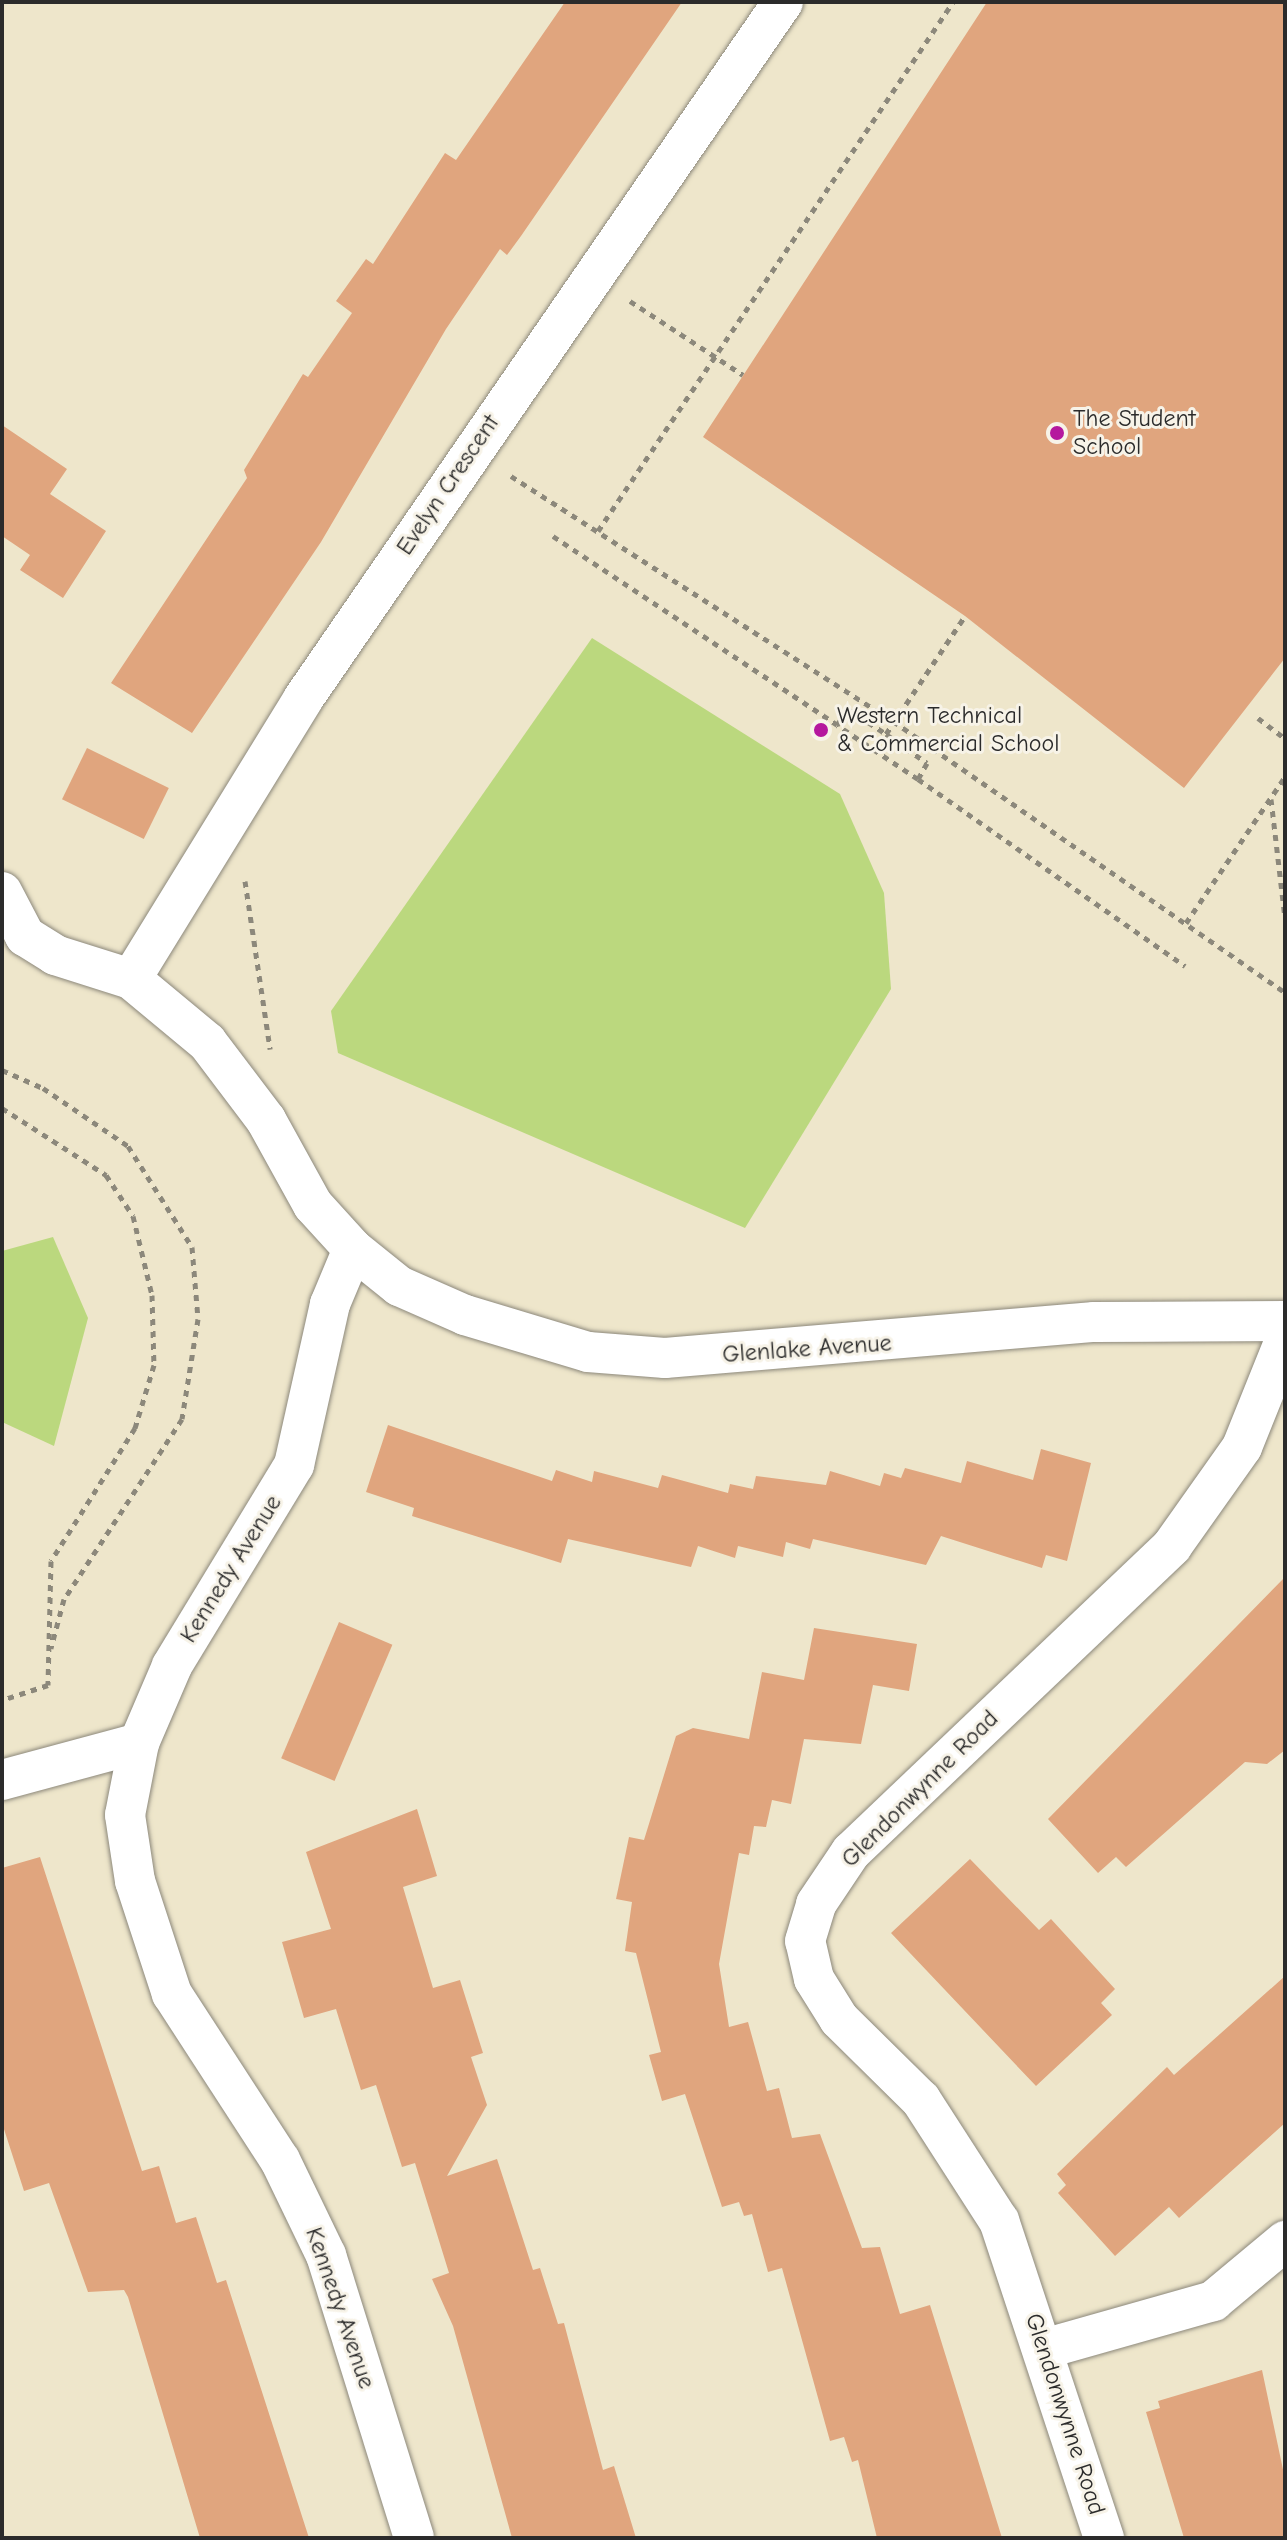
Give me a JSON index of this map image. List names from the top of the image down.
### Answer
{
  "streets": {
    "street": [
      "Evelyn Crescent",
      "Glenlake Avenue",
      "Kennedy Avenue",
      "Glendonwynne Road"
    ]
  },
  "crossings": [
    ["Glenlake Avenue", "Kennedy Avenue"]
  ],
  "places": ["The Student School", "Western Technical & Commercial School"]
}
